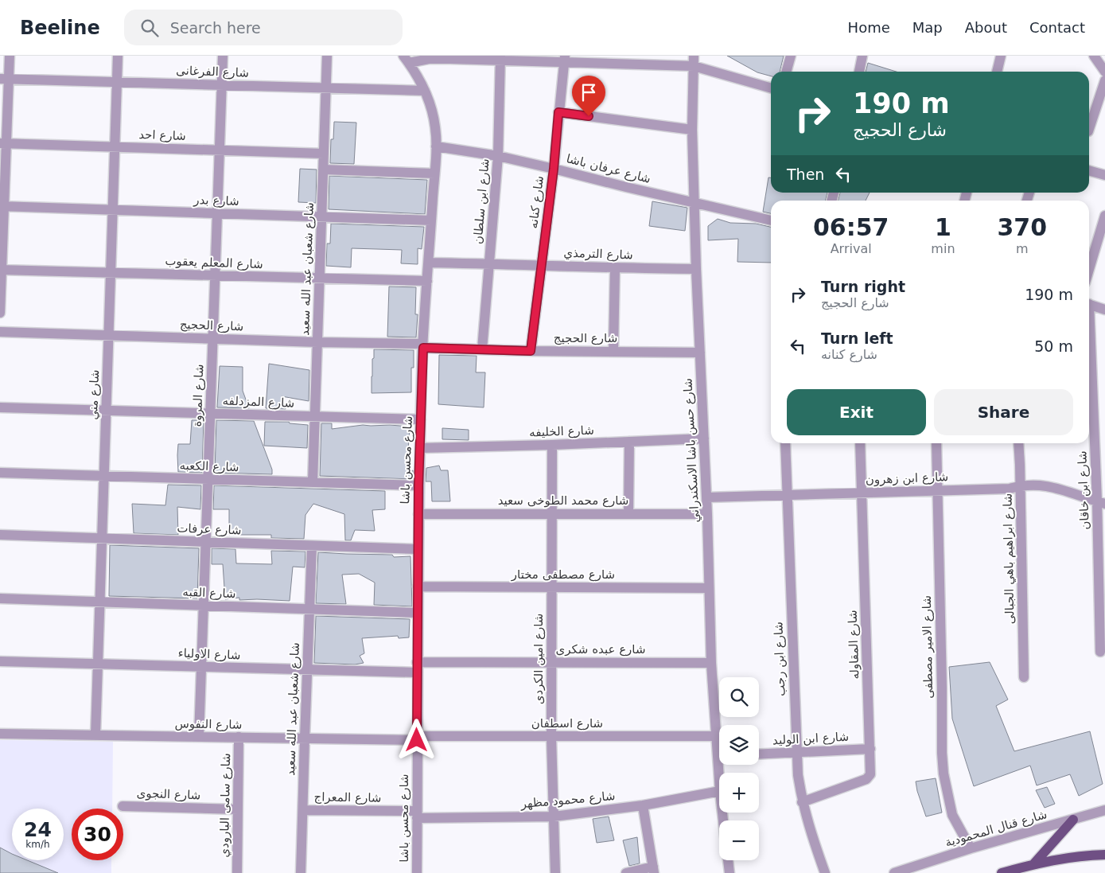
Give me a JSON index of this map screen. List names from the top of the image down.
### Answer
{
  "streets": {
    "street": [
      "شارع الفرغانى",
      "شارع احد",
      "شارع عرفان باشا",
      "شارع بدر",
      "شارع ابن سلطان",
      "شارع كنانه",
      "شارع الترمذي",
      "شارع المعلم يعقوب",
      "شارع شعبان عبد الله سعيد",
      "شارع الحجيج",
      "شارع مني",
      "شارع المروة",
      "شارع المزدلفه",
      "شارع الخليفه",
      "شارع حسن باشا الاسكندراني",
      "شارع محسن باشا",
      "شارع الكعبه",
      "شارع ابن زهرون",
      "شارع ابن خاقان",
      "شارع محمد الطوخى سعيد",
      "شارع عرفات",
      "شارع ابراهيم باهي الجبالى",
      "شارع مصطفى مختار",
      "شارع القبه",
      "شارع المقاوله",
      "شارع الامير مصطفى",
      "شارع عبده شكرى",
      "شارع الاولياء",
      "شارع امين الكردى",
      "شارع ابن رجب",
      "شارع اسطفان",
      "شارع النفوس",
      "شارع ابن الوليد",
      "شارع النجوى",
      "شارع المعراج",
      "شارع محمود مظهر",
      "شارع سامى البارودي",
      "شارع قنال المحمودية"
    ]
  },
  "crossings": [
    ["شارع الفرغانى", "شارع شعبان عبد الله سعيد"],
    ["شارع الفرغانى", "شارع مني"],
    ["شارع الفرغانى", "شارع المروة"],
    ["شارع الفرغانى", "شارع محسن باشا"],
    ["شارع احد", "شارع شعبان عبد الله سعيد"],
    ["شارع احد", "شارع مني"],
    ["شارع احد", "شارع المروة"],
    ["شارع عرفان باشا", "شارع ابن سلطان"],
    ["شارع عرفان باشا", "شارع كنانه"],
    ["شارع عرفان باشا", "شارع حسن باشا الاسكندراني"],
    ["شارع عرفان باشا", "شارع محسن باشا"],
    ["شارع بدر", "شارع شعبان عبد الله سعيد"],
    ["شارع بدر", "شارع مني"],
    ["شارع بدر", "شارع المروة"],
    ["شارع بدر", "شارع محسن باشا"],
    ["شارع ابن سلطان", "شارع الترمذي"],
    ["شارع ابن سلطان", "شارع الحجيج"],
    ["شارع كنانه", "شارع الترمذي"],
    ["شارع كنانه", "شارع الحجيج"],
    ["شارع الترمذي", "شارع حسن باشا الاسكندراني"],
    ["شارع الترمذي", "شارع محسن باشا"],
    ["شارع المعلم يعقوب", "شارع شعبان عبد الله سعيد"],
    ["شارع المعلم يعقوب", "شارع مني"],
    ["شارع المعلم يعقوب", "شارع المروة"],
    ["شارع المعلم يعقوب", "شارع محسن باشا"],
    ["شارع شعبان عبد الله سعيد", "شارع الحجيج"],
    ["شارع شعبان عبد الله سعيد", "شارع المزدلفه"],
    ["شارع شعبان عبد الله سعيد", "شارع الكعبه"],
    ["شارع شعبان عبد الله سعيد", "شارع عرفات"],
    ["شارع شعبان عبد الله سعيد", "شارع القبه"],
    ["شارع شعبان عبد الله سعيد", "شارع الاولياء"],
    ["شارع شعبان عبد الله سعيد", "شارع النفوس"],
    ["شارع شعبان عبد الله سعيد", "شارع المعراج"],
    ["شارع الحجيج", "شارع مني"],
    ["شارع الحجيج", "شارع المروة"],
    ["شارع الحجيج", "شارع حسن باشا الاسكندراني"],
    ["شارع الحجيج", "شارع محسن باشا"],
    ["شارع مني", "شارع المزدلفه"],
    ["شارع مني", "شارع الكعبه"],
    ["شارع مني", "شارع عرفات"],
    ["شارع مني", "شارع القبه"],
    ["شارع مني", "شارع الاولياء"],
    ["شارع مني", "شارع النفوس"],
    ["شارع المروة", "شارع المزدلفه"],
    ["شارع المروة", "شارع الكعبه"],
    ["شارع المروة", "شارع عرفات"],
    ["شارع المروة", "شارع القبه"],
    ["شارع المروة", "شارع الاولياء"],
    ["شارع المروة", "شارع النفوس"],
    ["شارع المزدلفه", "شارع محسن باشا"],
    ["شارع الخليفه", "شارع حسن باشا الاسكندراني"],
    ["شارع الخليفه", "شارع محسن باشا"],
    ["شارع الخليفه", "شارع امين الكردى"],
    ["شارع حسن باشا الاسكندراني", "شارع ابن زهرون"],
    ["شارع حسن باشا الاسكندراني", "شارع محمد الطوخى سعيد"],
    ["شارع حسن باشا الاسكندراني", "شارع مصطفى مختار"],
    ["شارع حسن باشا الاسكندراني", "شارع عبده شكرى"],
    ["شارع حسن باشا الاسكندراني", "شارع اسطفان"],
    ["شارع محسن باشا", "شارع الكعبه"],
    ["شارع محسن باشا", "شارع محمد الطوخى سعيد"],
    ["شارع محسن باشا", "شارع عرفات"],
    ["شارع محسن باشا", "شارع مصطفى مختار"],
    ["شارع محسن باشا", "شارع القبه"],
    ["شارع محسن باشا", "شارع عبده شكرى"],
    ["شارع محسن باشا", "شارع الاولياء"],
    ["شارع محسن باشا", "شارع اسطفان"],
    ["شارع محسن باشا", "شارع النفوس"],
    ["شارع محسن باشا", "شارع المعراج"],
    ["شارع محسن باشا", "شارع محمود مظهر"],
    ["شارع ابن زهرون", "شارع ابن خاقان"],
    ["شارع ابن زهرون", "شارع ابراهيم باهي الجبالى"],
    ["شارع ابن زهرون", "شارع المقاوله"],
    ["شارع ابن زهرون", "شارع الامير مصطفى"],
    ["شارع ابن زهرون", "شارع ابن رجب"],
    ["شارع محمد الطوخى سعيد", "شارع امين الكردى"],
    ["شارع مصطفى مختار", "شارع امين الكردى"],
    ["شارع المقاوله", "شارع ابن رجب"],
    ["شارع المقاوله", "شارع ابن الوليد"],
    ["شارع الامير مصطفى", "شارع قنال المحمودية"],
    ["شارع عبده شكرى", "شارع الاولياء"],
    ["شارع عبده شكرى", "شارع امين الكردى"],
    ["شارع امين الكردى", "شارع اسطفان"],
    ["شارع امين الكردى", "شارع محمود مظهر"],
    ["شارع ابن رجب", "شارع ابن الوليد"],
    ["شارع اسطفان", "شارع النفوس"],
    ["شارع النفوس", "شارع سامى البارودي"],
    ["شارع النجوى", "شارع سامى البارودي"],
    ["شارع المعراج", "شارع محمود مظهر"]
  ],
  "page": {
    "header": "Beeline",
    "search": "Search here",
    "nav": [
      "Home",
      "Map",
      "About",
      "Contact"
    ],
    "turn": ["190 m", "شارع الحجيج"],
    "then": "Then",
    "eta": [
      "06:57",
      "Arrival",
      "1",
      "min",
      "370",
      "m"
    ],
    "list": [
      {
        "name": "Turn right",
        "note": "شارع الحجيج",
        "value": "190 m"
      },
      {
        "name": "Turn left",
        "note": "شارع كنانه",
        "value": "50 m"
      }
    ],
    "buttons": ["Exit", "Share"],
    "map_buttons": ["+", "−"],
    "speed": "24 km/h",
    "limit": "30"
  }
}
